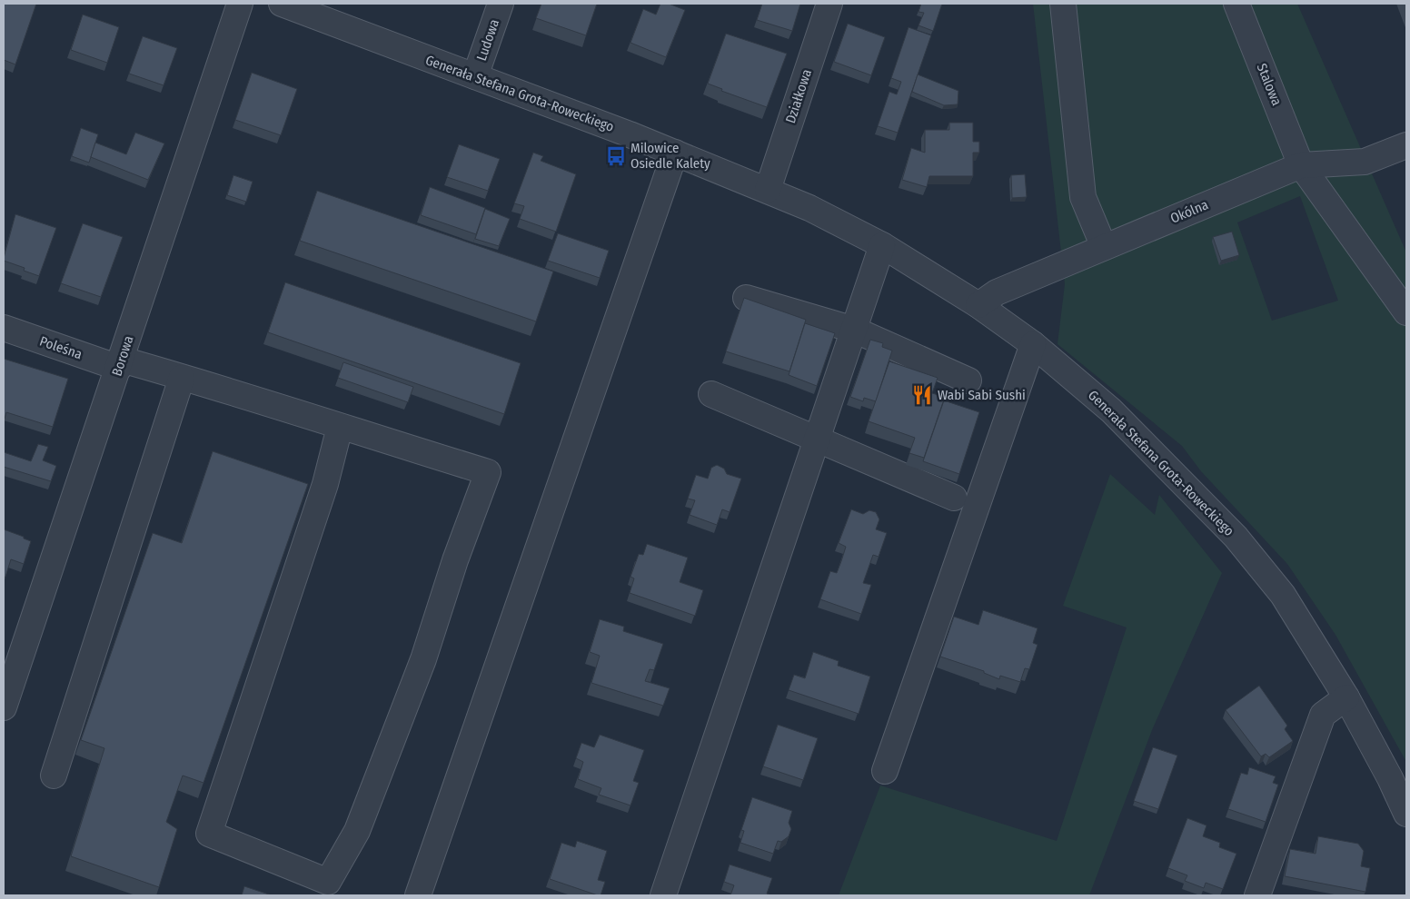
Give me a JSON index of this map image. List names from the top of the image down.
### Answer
{
  "streets": {
    "street": [
      "Ludowa",
      "Stalowa",
      "Generała Stefana Grota-Roweckiego",
      "Działkowa",
      "Okólna",
      "Poleśna",
      "Borowa"
    ]
  },
  "crossings": [
    ["Ludowa", "Generała Stefana Grota-Roweckiego"],
    ["Stalowa", "Okólna"],
    ["Generała Stefana Grota-Roweckiego", "Działkowa"],
    ["Generała Stefana Grota-Roweckiego", "Okólna"],
    ["Poleśna", "Borowa"]
  ],
  "places": {
    "bus stop": ["Milowice Osiedle Kalety"],
    "restaurant": ["Wabi Sabi Sushi"]
  }
}
